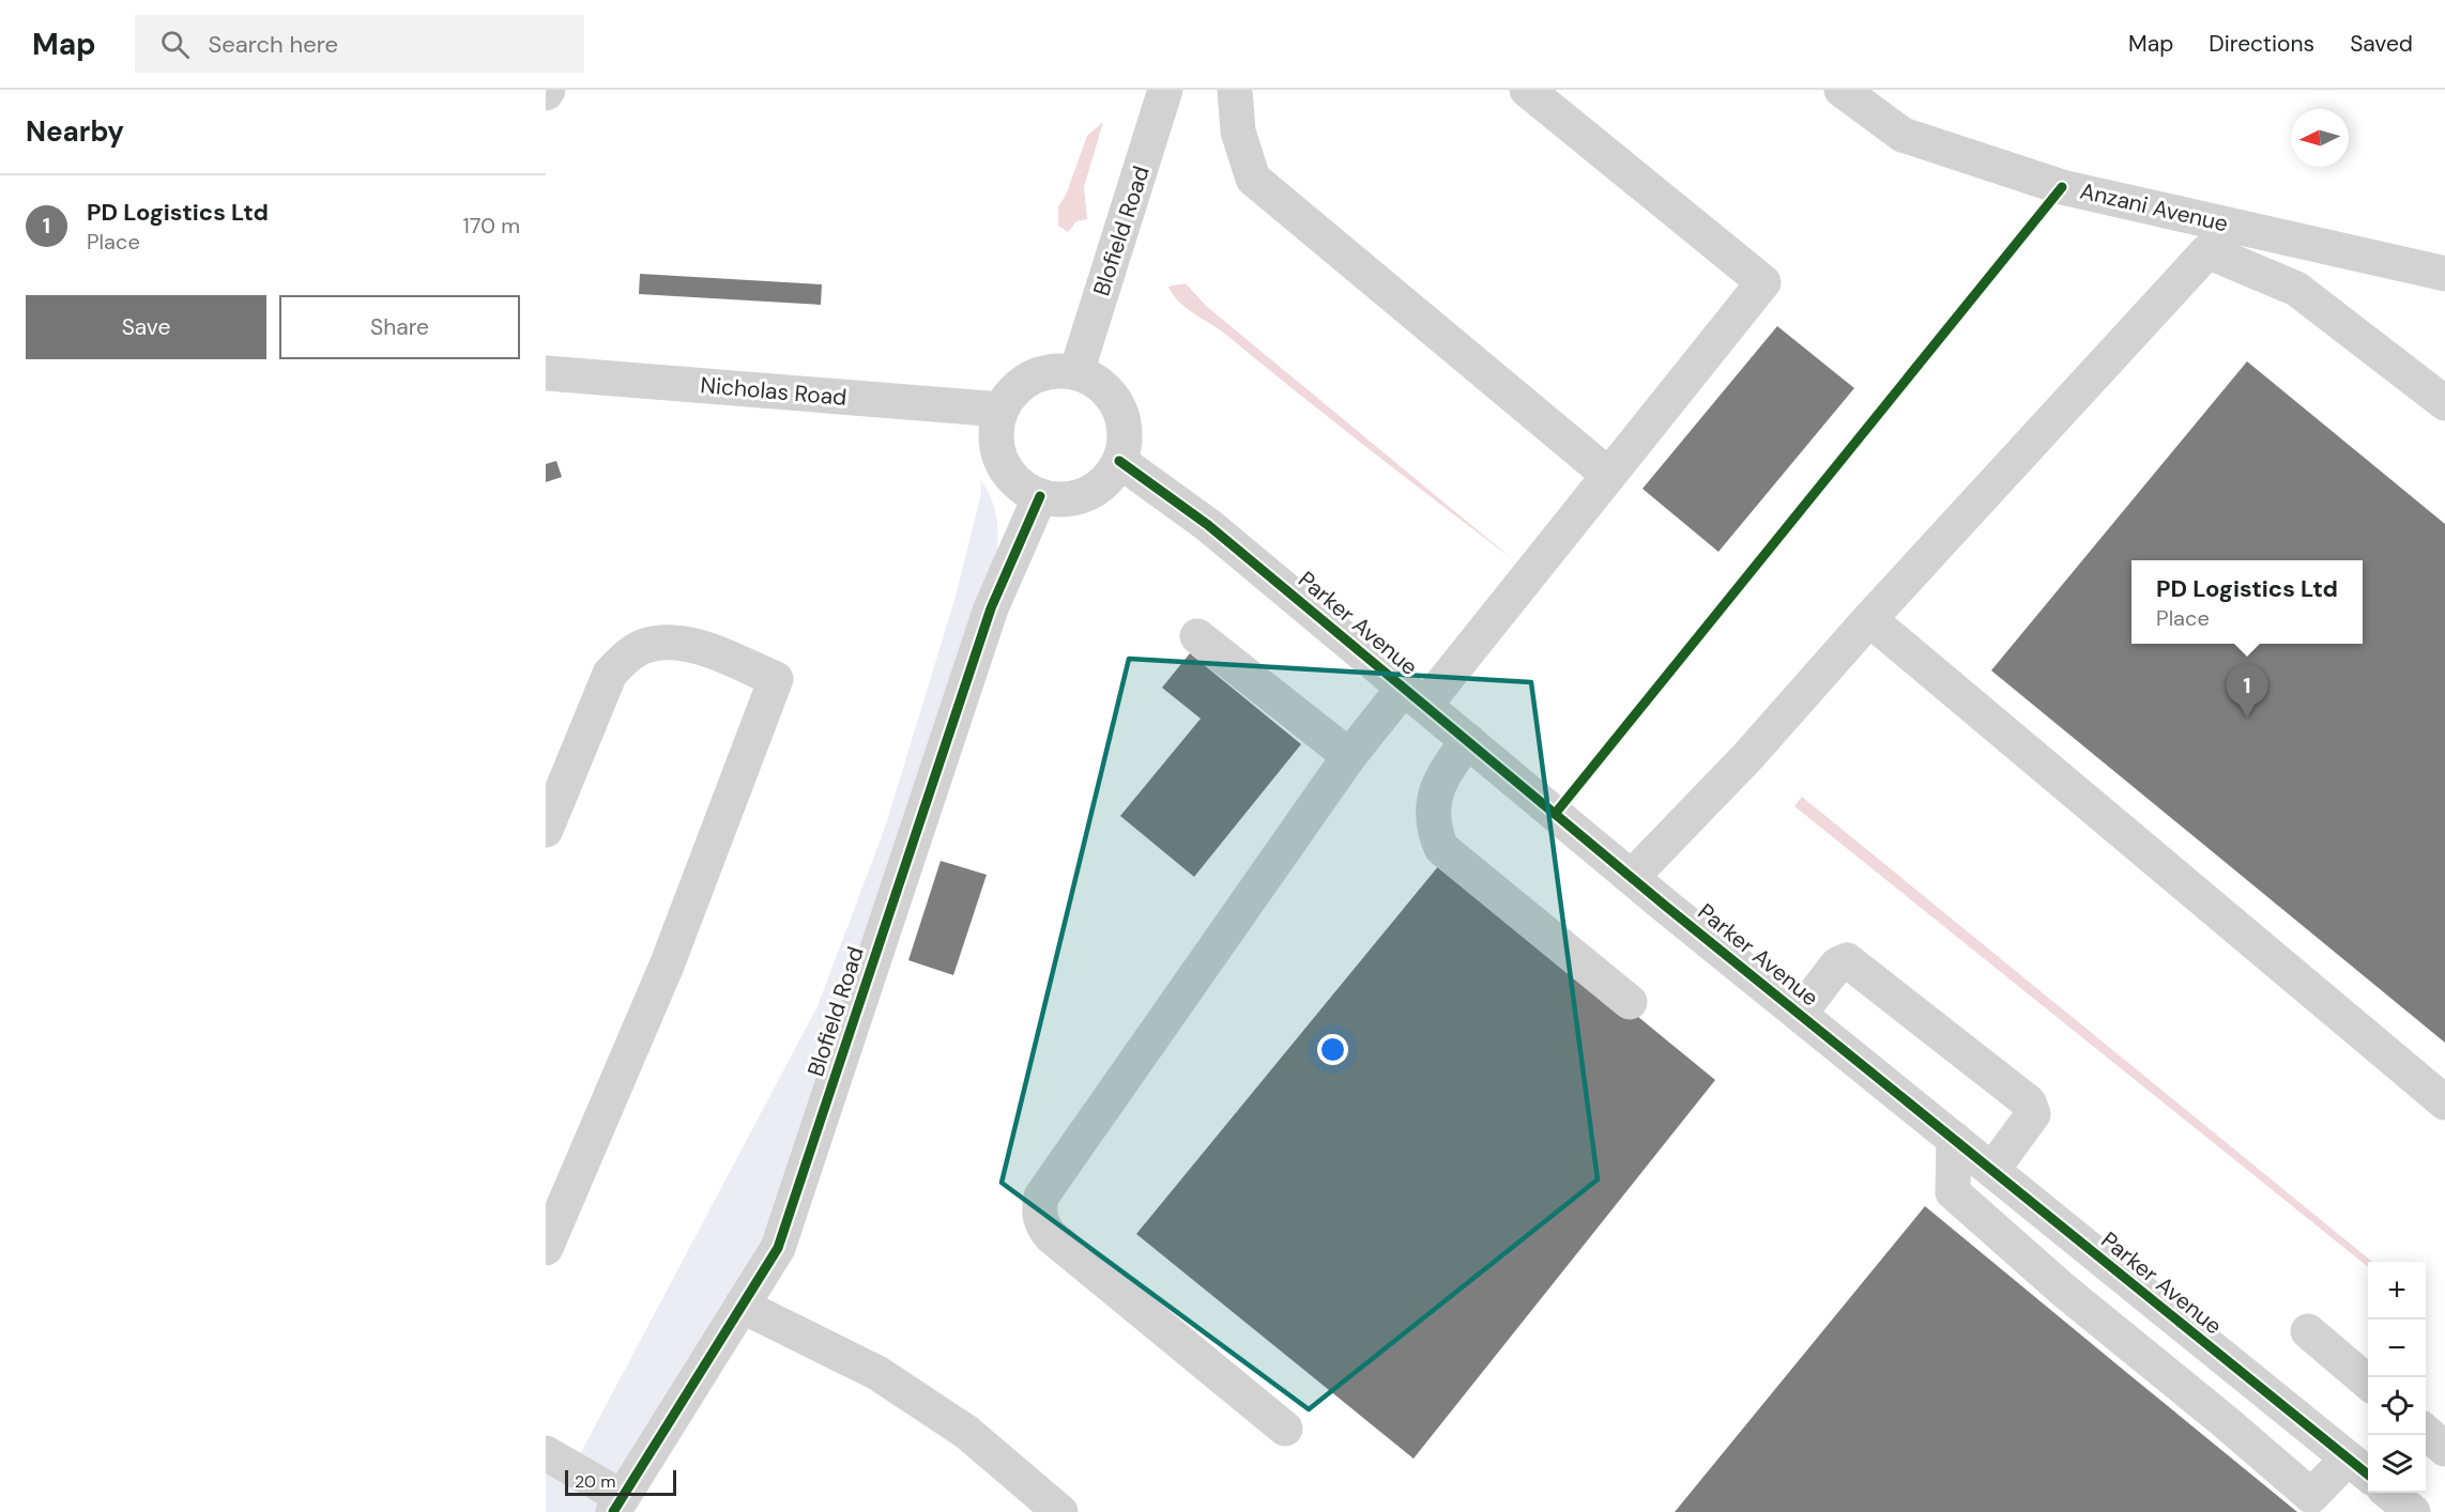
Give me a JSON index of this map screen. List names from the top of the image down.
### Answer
{
  "streets": {
    "street": [
      "Anzani Avenue",
      "Blofield Road",
      "Nicholas Road",
      "Parker Avenue"
    ]
  },
  "crossings": [
    ["Blofield Road", "Nicholas Road"],
    ["Blofield Road", "Parker Avenue"],
    ["Nicholas Road", "Parker Avenue"]
  ],
  "scale_bar": "20 m",
  "north": "left",
  "page": {
    "header": "Map",
    "search": "Search here",
    "nav": ["Map", "Directions", "Saved"],
    "heading": "Nearby",
    "list": [
      {
        "mark": "1",
        "name": "PD Logistics Ltd",
        "note": "Place",
        "value": "170 m"
      }
    ],
    "buttons": ["Save", "Share"],
    "popup": ["PD Logistics Ltd", "Place"],
    "pins": "1",
    "map_buttons": ["+", "−"],
    "scale": "20 m"
  }
}
